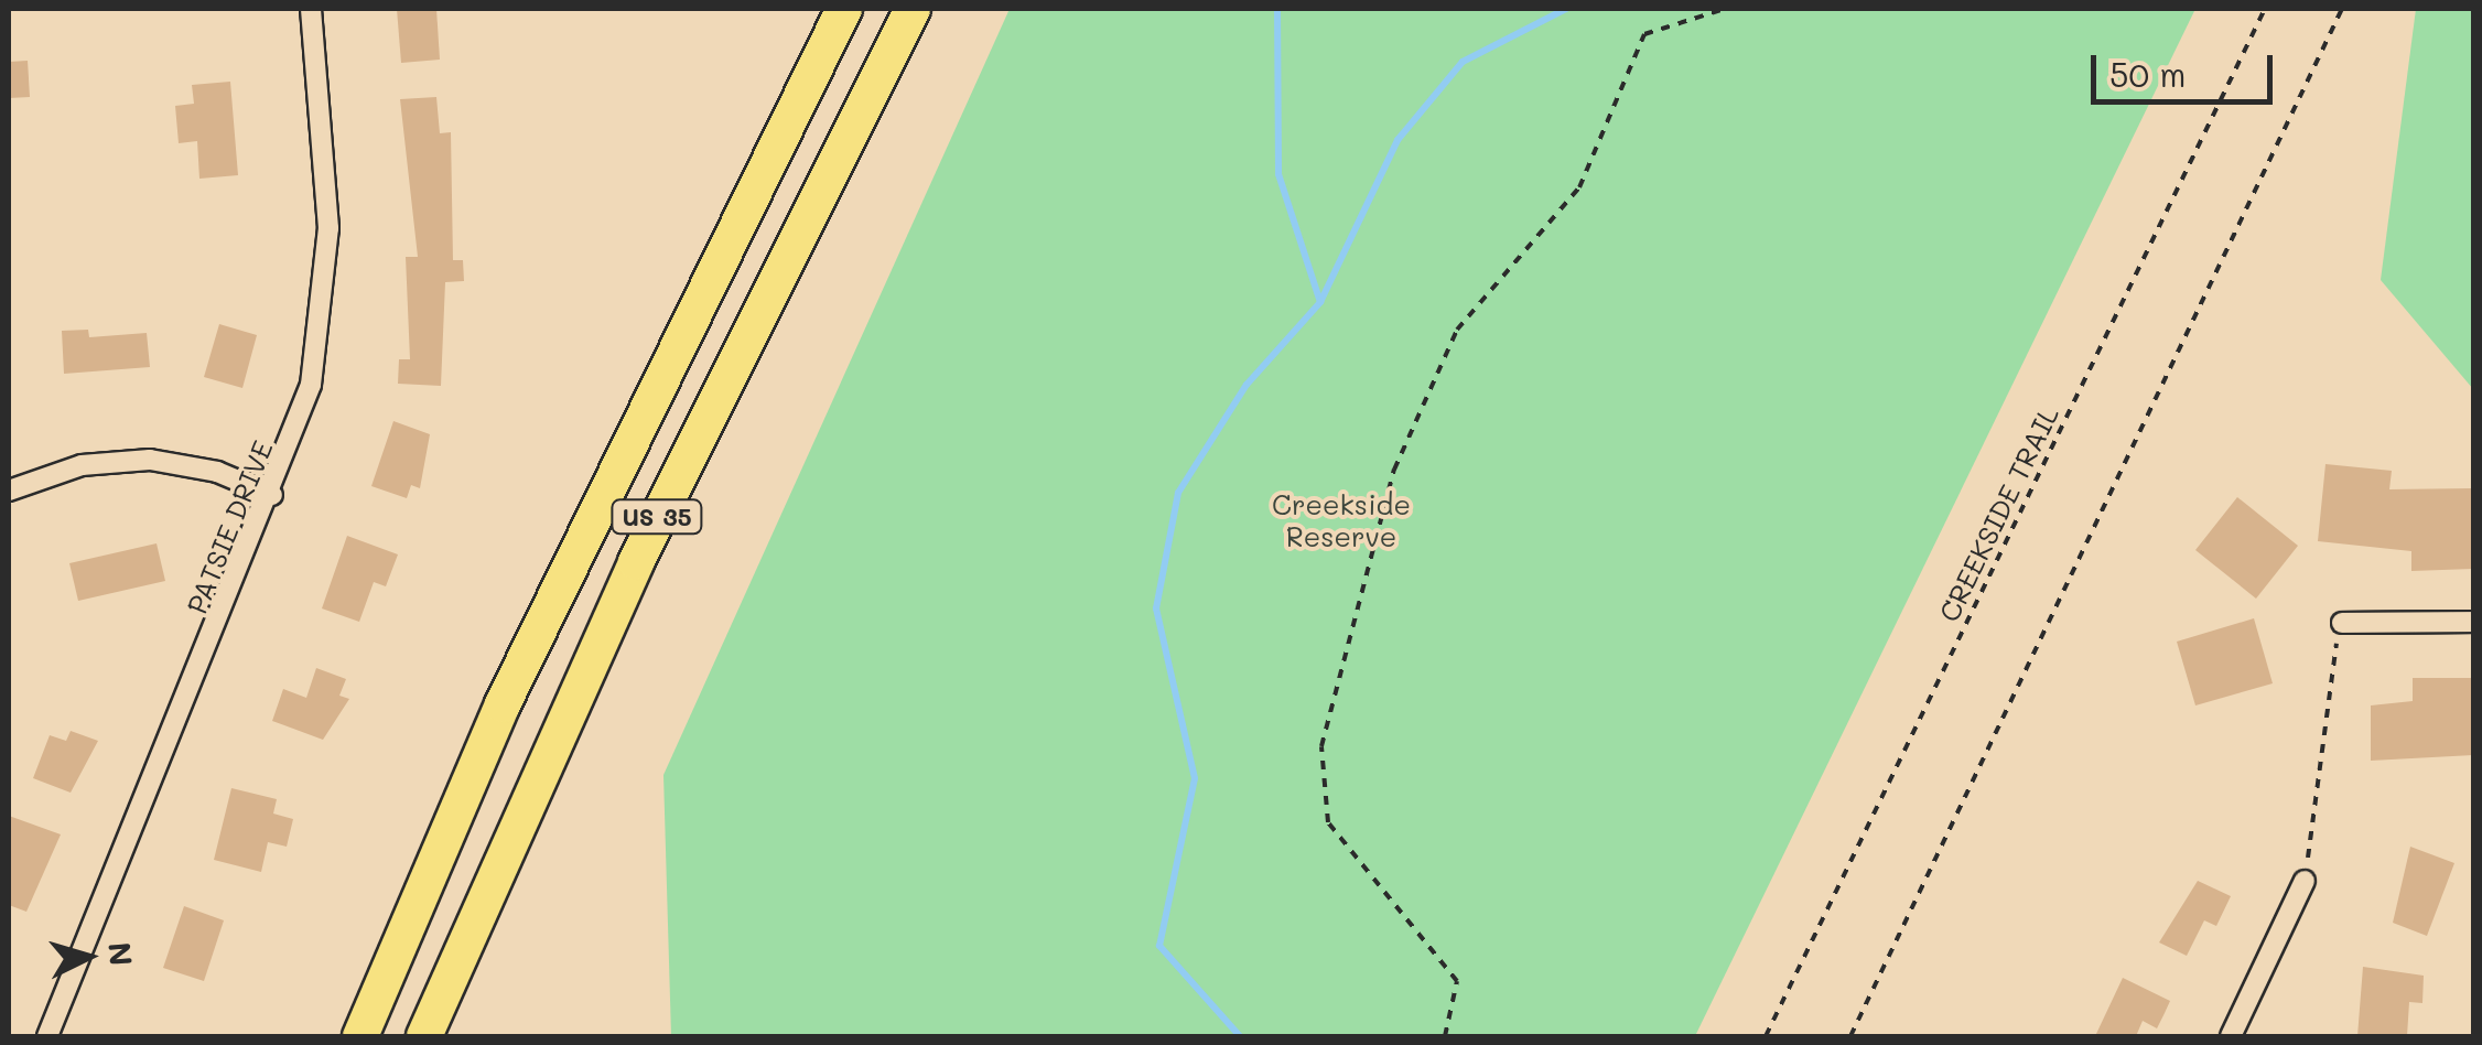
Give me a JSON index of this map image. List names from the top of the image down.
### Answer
{
  "streets": {
    "highway": ["US 35"],
    "street": ["PATSIE DRIVE"],
    "path": ["CREEKSIDE TRAIL"]
  },
  "parks": ["Creekside Reserve"],
  "scale_bar": "50 m",
  "north": "right"
}
